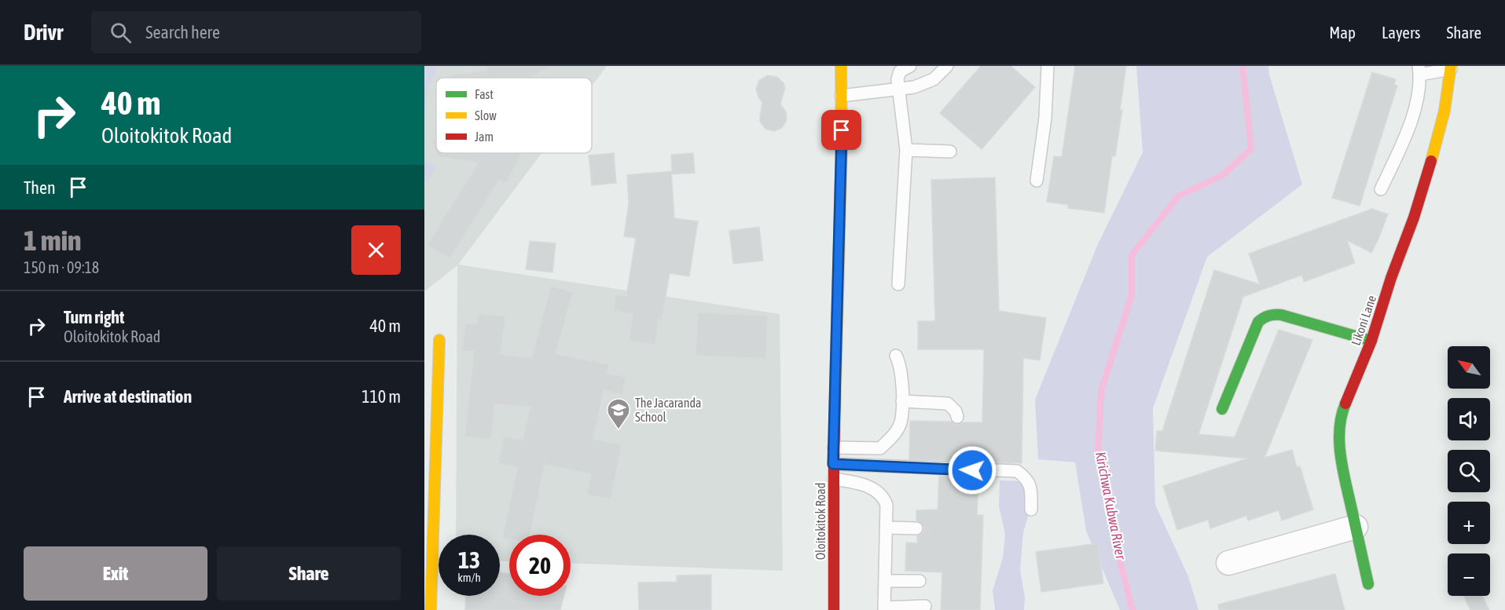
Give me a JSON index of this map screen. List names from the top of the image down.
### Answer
{
  "streets": {
    "street": ["Likoni Lane", "Oloitokitok Road"]
  },
  "water": ["Kirichwa Kubwa River"],
  "places": {
    "school or university": ["The Jacaranda School"]
  },
  "legend": ["Fast", "Slow", "Jam"],
  "north": "top left",
  "page": {
    "header": "Drivr",
    "search": "Search here",
    "nav": ["Map", "Layers", "Share"],
    "turn": ["40 m", "Oloitokitok Road"],
    "then": "Then",
    "heading": ["1 min", "150 m · 09:18"],
    "list": [
      {
        "name": "Turn right",
        "note": "Oloitokitok Road",
        "value": "40 m"
      },
      {
        "name": "Arrive at destination",
        "value": "110 m"
      }
    ],
    "map_buttons": ["+", "−"],
    "speed": "13 km/h",
    "limit": "20",
    "buttons": ["Exit", "Share"]
  }
}
